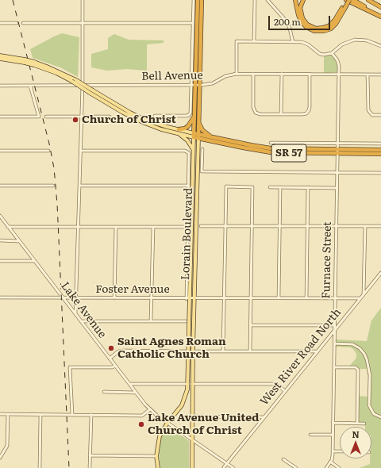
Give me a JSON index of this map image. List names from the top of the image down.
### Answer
{
  "streets": {
    "highway": ["SR 57", "Lorain Boulevard"],
    "street": [
      "Bell Avenue",
      "Furnace Street",
      "Foster Avenue",
      "Lake Avenue",
      "West River Road North"
    ]
  },
  "crossings": [
    ["Bell Avenue", "Lorain Boulevard"],
    ["Bell Avenue", "Furnace Street"],
    ["SR 57", "Lorain Boulevard"],
    ["SR 57", "Furnace Street"],
    ["Lorain Boulevard", "Foster Avenue"],
    ["Lorain Boulevard", "Lake Avenue"],
    ["Furnace Street", "Foster Avenue"],
    ["Furnace Street", "West River Road North"],
    ["Foster Avenue", "Lake Avenue"],
    ["Foster Avenue", "West River Road North"],
    ["Lake Avenue", "West River Road North"]
  ],
  "places": ["Church of Christ", "Saint Agnes Roman Catholic Church", "Lake Avenue United Church of Christ"],
  "scale_bar": "200 m",
  "north": "top"
}
